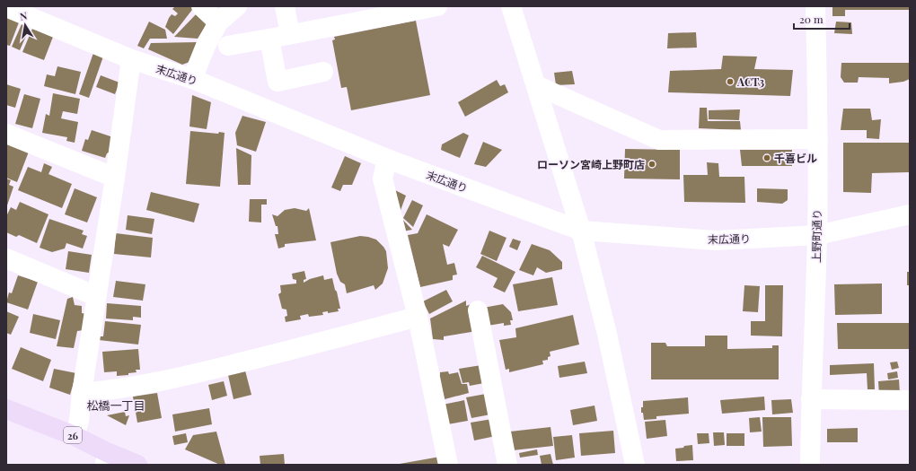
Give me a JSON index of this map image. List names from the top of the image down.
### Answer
{
  "streets": {
    "main road": ["26"],
    "street": ["末広通り", "上野町通り"]
  },
  "crossings": [
    ["末広通り", "上野町通り"]
  ],
  "districts": ["松橋一丁目"],
  "places": ["ACT3", "千喜ビル", "ローソン宮崎上野町店"],
  "scale_bar": "20 m",
  "north": "top"
}
